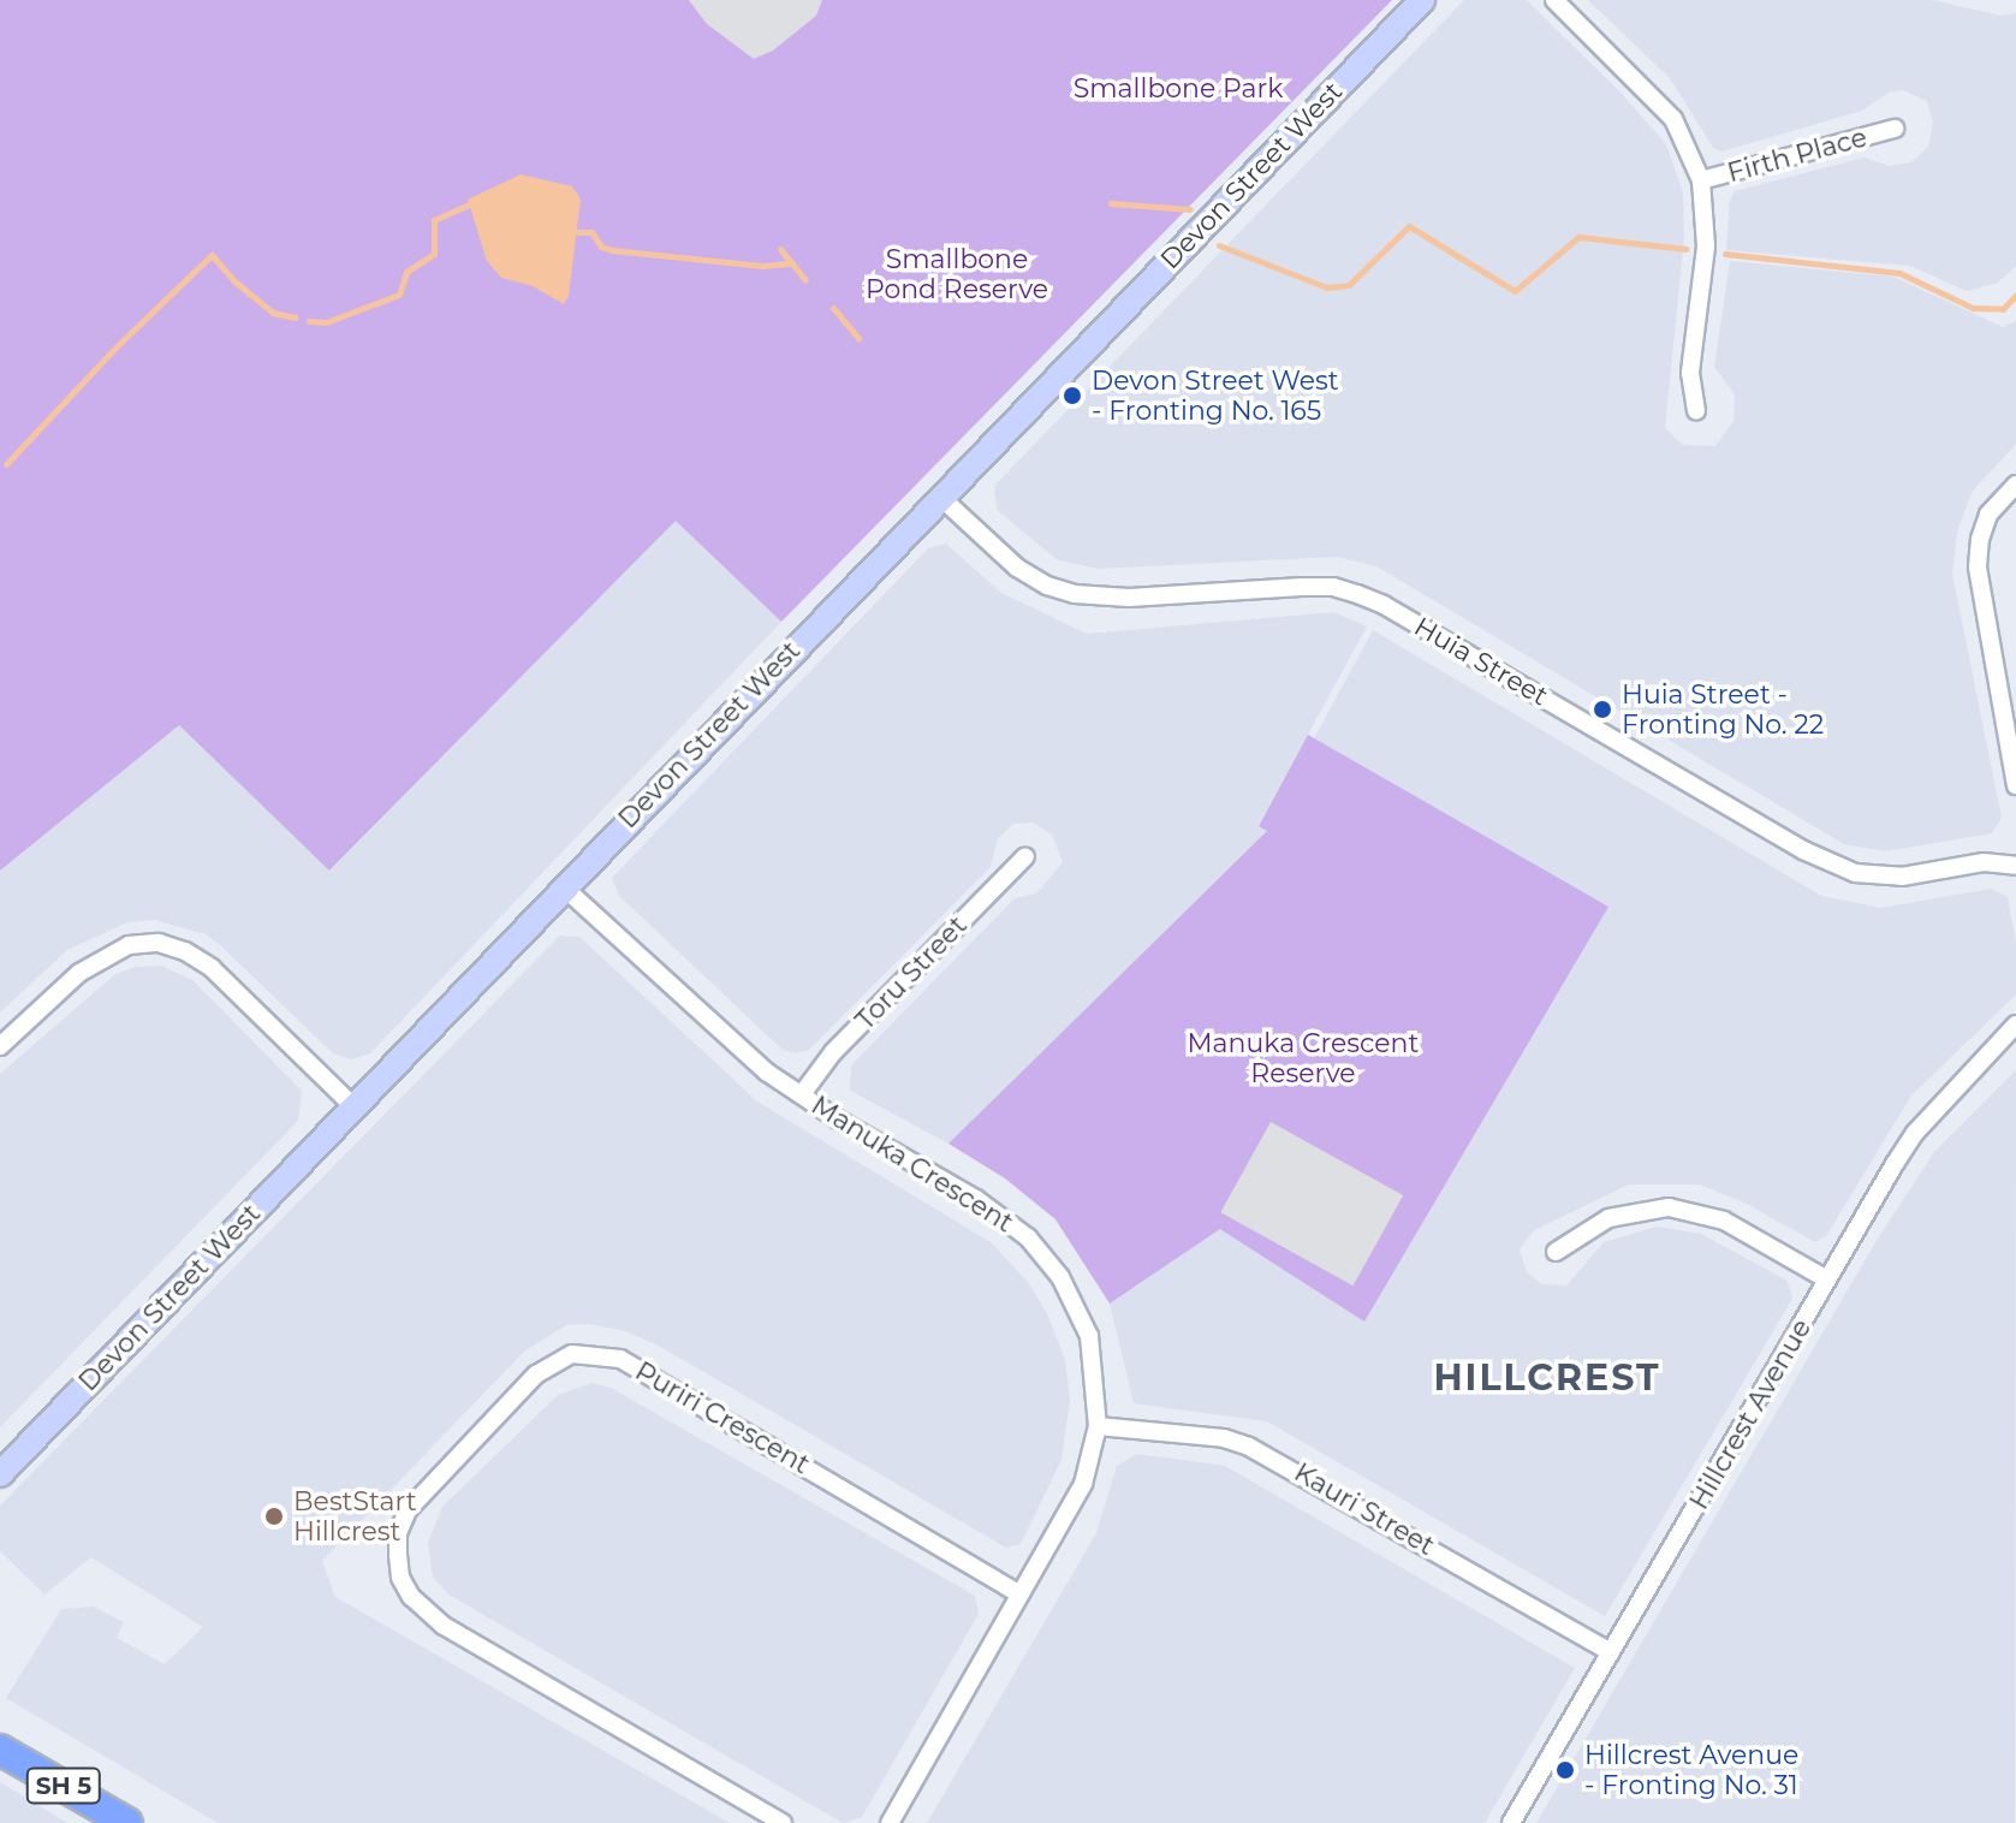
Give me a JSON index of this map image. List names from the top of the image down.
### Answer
{
  "streets": {
    "highway": ["SH 5"],
    "main road": ["Devon Street West"],
    "street": [
      "Firth Place",
      "Huia Street",
      "Toru Street",
      "Manuka Crescent",
      "Hillcrest Avenue",
      "Puriri Crescent",
      "Kauri Street"
    ]
  },
  "crossings": [
    ["Devon Street West", "Huia Street"],
    ["Devon Street West", "Manuka Crescent"],
    ["Toru Street", "Manuka Crescent"],
    ["Manuka Crescent", "Puriri Crescent"],
    ["Manuka Crescent", "Kauri Street"],
    ["Hillcrest Avenue", "Kauri Street"]
  ],
  "districts": ["HILLCREST"],
  "parks": ["Smallbone Park", "Smallbone Pond Reserve", "Manuka Crescent Reserve"],
  "places": [
    "Devon Street West - Fronting No. 165",
    "Huia Street - Fronting No. 22",
    "BestStart Hillcrest",
    "Hillcrest Avenue - Fronting No. 31"
  ]
}
